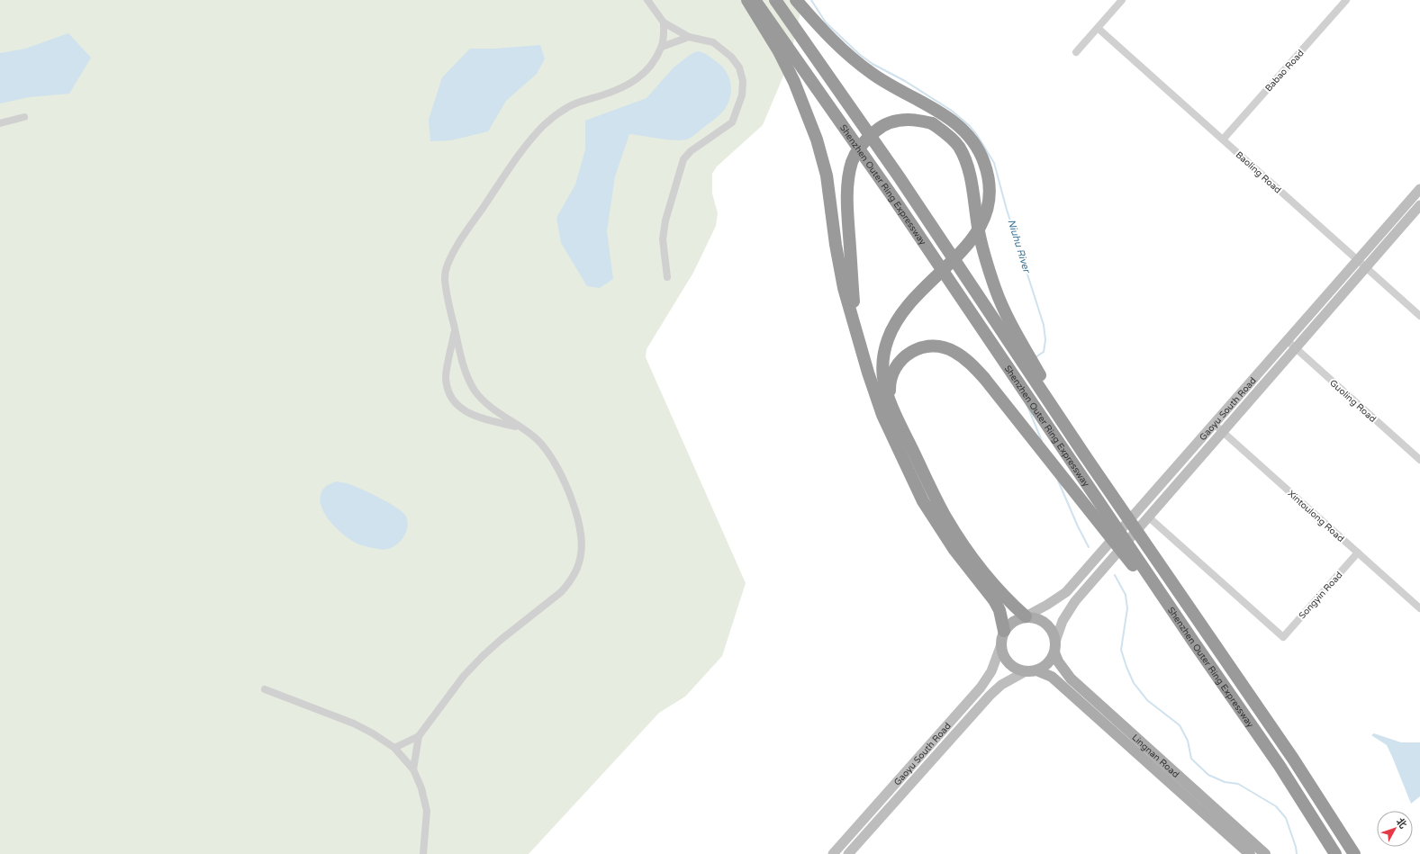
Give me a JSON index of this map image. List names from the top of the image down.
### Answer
{
  "streets": {
    "highway": ["Shenzhen Outer Ring Expressway"],
    "main road": ["Lingnan Road"],
    "street": [
      "Babao Road",
      "Baoling Road",
      "Guoling Road",
      "Gaoyu South Road",
      "Xintoulong Road",
      "Songyin Road"
    ]
  },
  "crossings": [
    ["Babao Road", "Baoling Road"],
    ["Baoling Road", "Gaoyu South Road"],
    ["Guoling Road", "Gaoyu South Road"],
    ["Gaoyu South Road", "Xintoulong Road"],
    ["Gaoyu South Road", "Songyin Road"],
    ["Gaoyu South Road", "Lingnan Road"],
    ["Xintoulong Road", "Songyin Road"]
  ],
  "water": ["Niuhu River"],
  "north": "top right"
}
